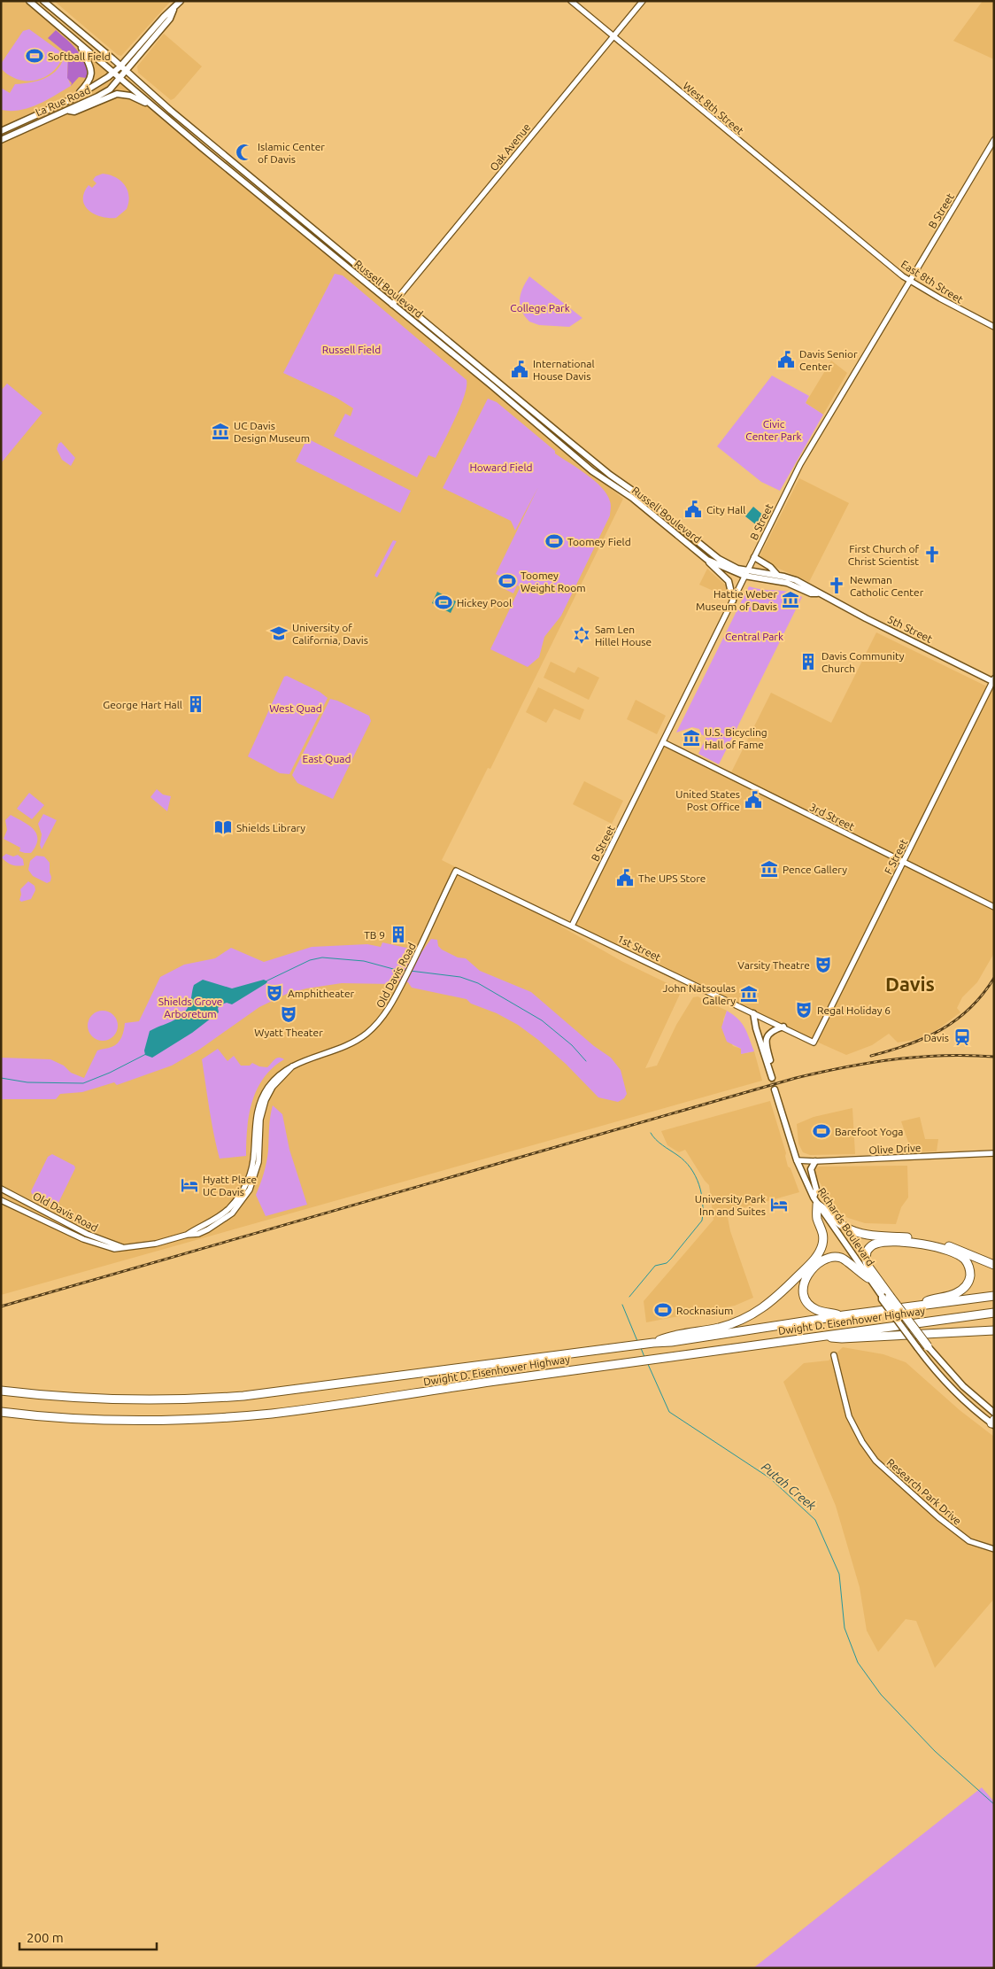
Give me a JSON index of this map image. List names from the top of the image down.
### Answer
{
  "streets": {
    "highway": ["Dwight D. Eisenhower Highway"],
    "main road": [
      "La Rue Road",
      "Russell Boulevard",
      "5th Street",
      "Richards Boulevard"
    ],
    "street": [
      "West 8th Street",
      "Oak Avenue",
      "B Street",
      "East 8th Street",
      "3rd Street",
      "F Street",
      "1st Street",
      "Old Davis Road",
      "Olive Drive",
      "Research Park Drive"
    ]
  },
  "crossings": [
    ["La Rue Road", "Russell Boulevard"],
    ["West 8th Street", "Oak Avenue"],
    ["West 8th Street", "East 8th Street"],
    ["Oak Avenue", "Russell Boulevard"],
    ["B Street", "East 8th Street"],
    ["B Street", "Russell Boulevard"],
    ["B Street", "5th Street"],
    ["B Street", "3rd Street"],
    ["B Street", "1st Street"],
    ["Russell Boulevard", "5th Street"],
    ["5th Street", "F Street"],
    ["3rd Street", "F Street"],
    ["F Street", "1st Street"],
    ["1st Street", "Old Davis Road"],
    ["Olive Drive", "Richards Boulevard"]
  ],
  "districts": ["Davis"],
  "water": ["Putah Creek"],
  "parks": [
    "College Park",
    "Russell Field",
    "Civic Center Park",
    "Howard Field",
    "Central Park",
    "West Quad",
    "East Quad",
    "Shields Grove Arboretum"
  ],
  "places": {
    "sports": [
      "Softball Field",
      "Toomey Field",
      "Toomey Weight Room",
      "Hickey Pool",
      "Barefoot Yoga",
      "Rocknasium"
    ],
    "mosque": ["Islamic Center of Davis"],
    "public building": [
      "Davis Senior Center",
      "International House Davis",
      "City Hall",
      "United States Post Office",
      "The UPS Store"
    ],
    "museum": [
      "UC Davis Design Museum",
      "Hattie Weber Museum of Davis",
      "U.S. Bicycling Hall of Fame",
      "Pence Gallery",
      "John Natsoulas Gallery"
    ],
    "church": ["First Church of Christ Scientist", "Newman Catholic Center"],
    "school or university": ["University of California, Davis"],
    "synagogue": ["Sam Len Hillel House"],
    "building": ["Davis Community Church", "George Hart Hall", "TB 9"],
    "library": ["Shields Library"],
    "theatre": [
      "Varsity Theatre",
      "Amphitheater",
      "Regal Holiday 6",
      "Wyatt Theater"
    ],
    "station": ["Davis"],
    "hotel": ["Hyatt Place UC Davis", "University Park Inn and Suites"]
  },
  "scale_bar": "200 m"
}
